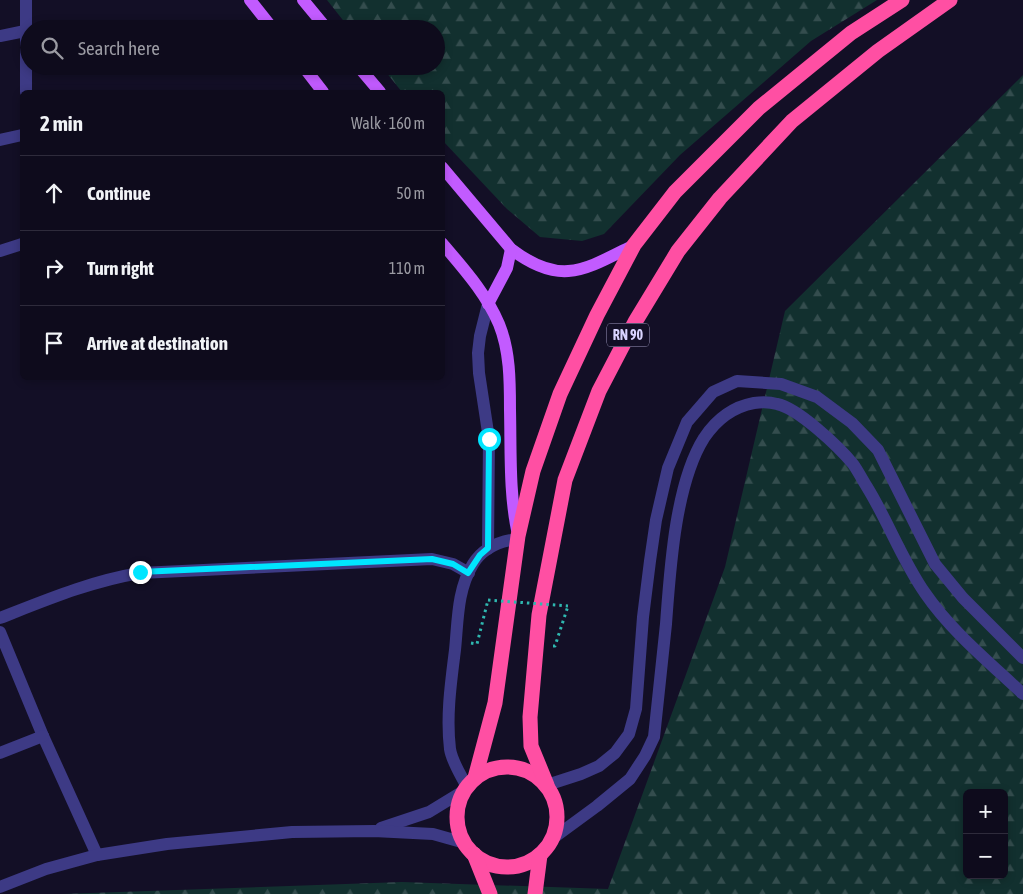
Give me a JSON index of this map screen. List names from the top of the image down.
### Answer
{
  "streets": {
    "highway": ["RN 90"]
  },
  "page": {
    "search": "Search here",
    "heading": ["2 min", "Walk · 160 m"],
    "list": [
      ["Continue", "50 m"],
      ["Turn right", "110 m"],
      "Arrive at destination"
    ],
    "map_buttons": ["+", "−"]
  }
}
